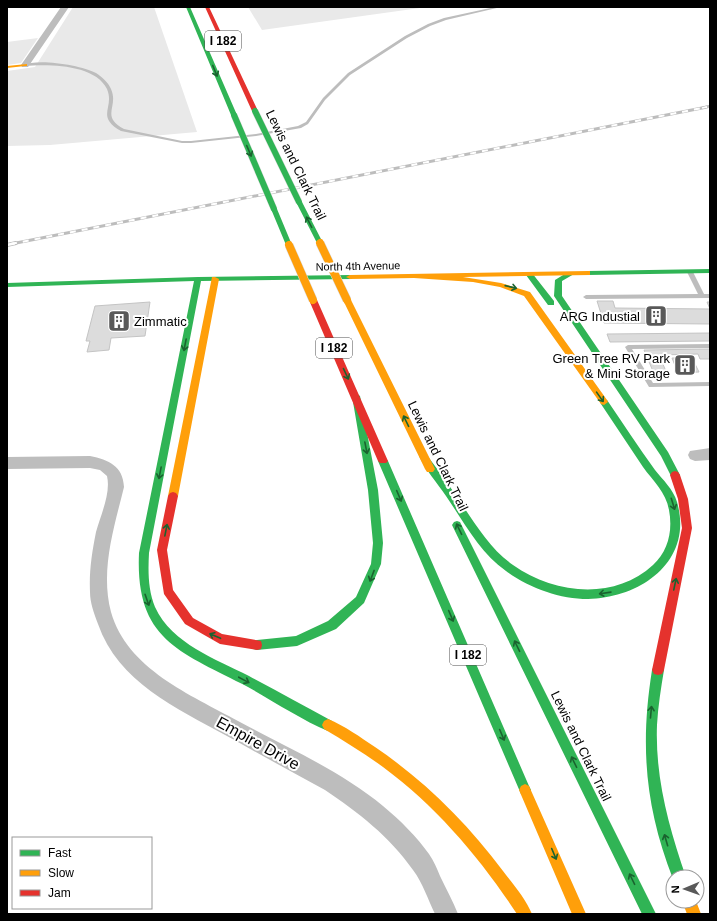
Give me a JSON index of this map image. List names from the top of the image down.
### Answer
{
  "streets": {
    "main road": ["I 182", "Lewis and Clark Trail", "North 4th Avenue"],
    "street": ["Empire Drive"]
  },
  "places": {
    "building": ["ARG Industial", "Zimmatic", "Green Tree RV Park & Mini Storage"]
  },
  "legend": ["Fast", "Slow", "Jam"],
  "north": "left"
}
